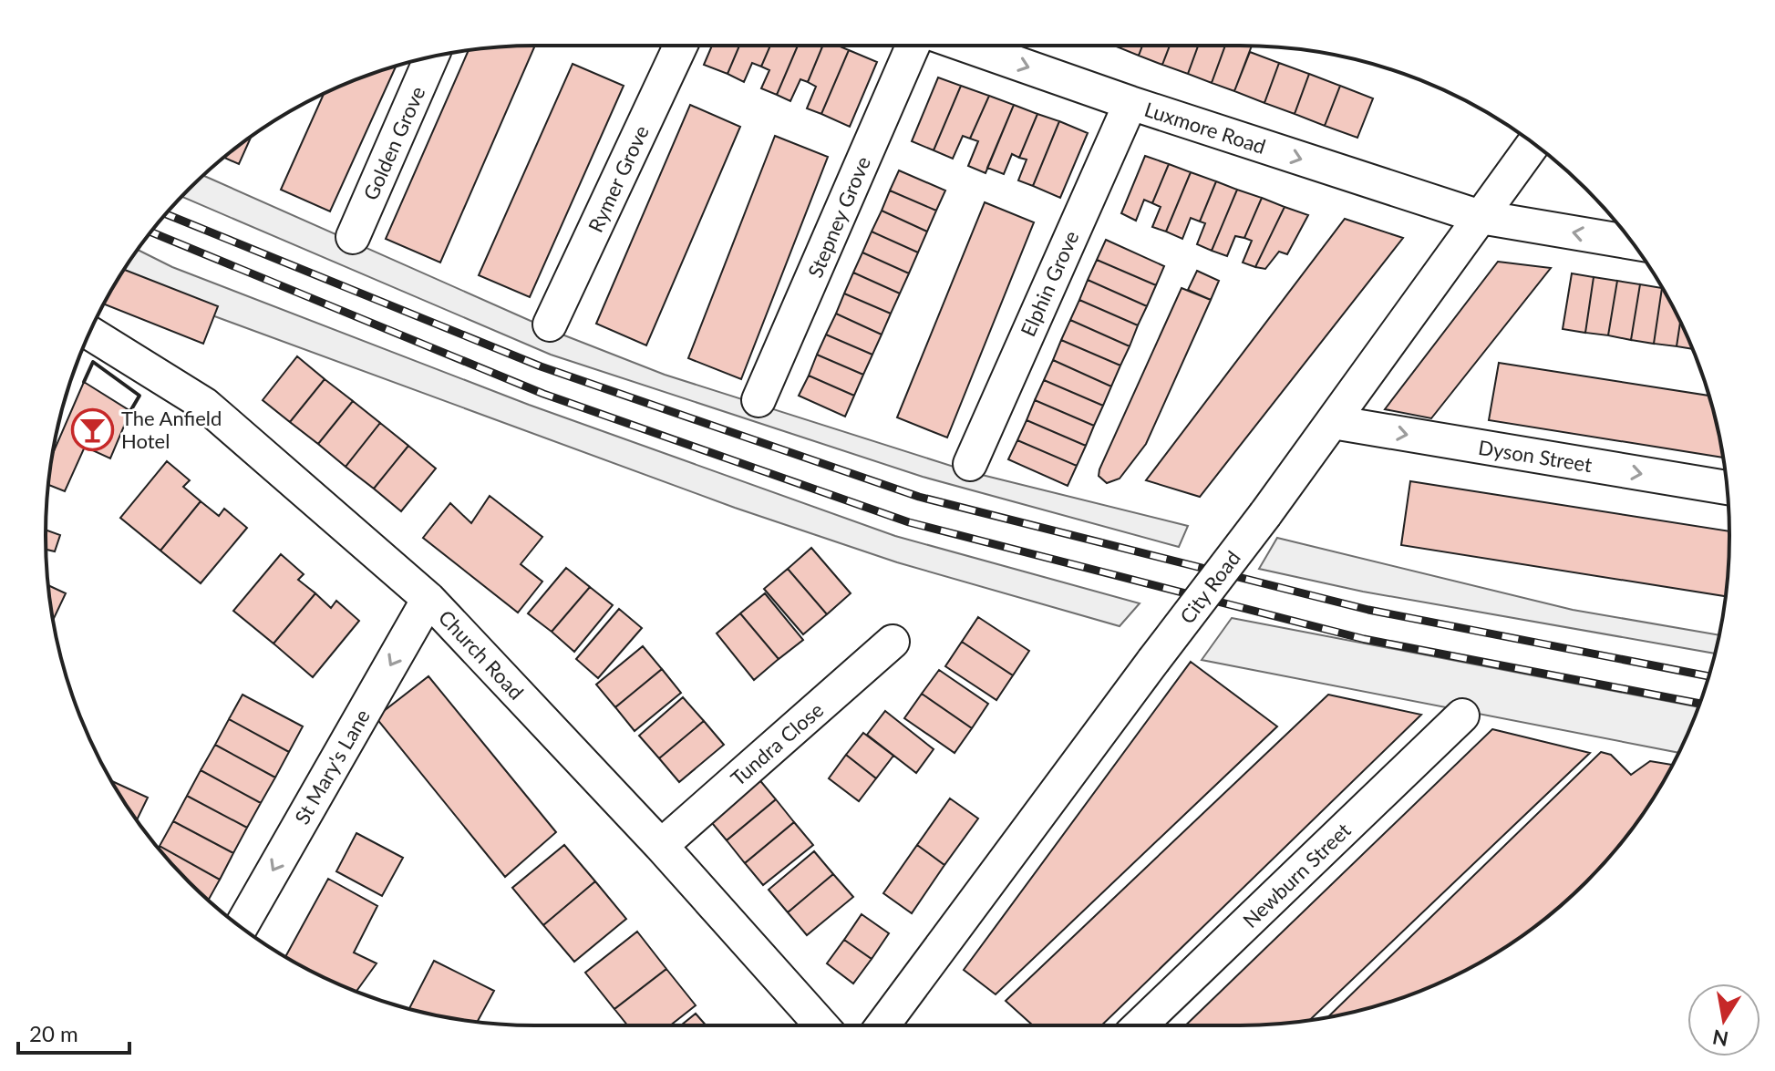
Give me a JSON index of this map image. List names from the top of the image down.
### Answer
{
  "streets": {
    "street": [
      "Luxmore Road",
      "Golden Grove",
      "Rymer Grove",
      "Stepney Grove",
      "Elphin Grove",
      "Dyson Street",
      "City Road",
      "Church Road",
      "Tundra Close",
      "St Mary's Lane",
      "Newburn Street"
    ]
  },
  "crossings": [
    ["Luxmore Road", "Elphin Grove"],
    ["Luxmore Road", "City Road"],
    ["Dyson Street", "City Road"],
    ["Church Road", "Tundra Close"],
    ["Church Road", "St Mary's Lane"]
  ],
  "one_way": ["Dyson Street", "St Mary's Lane"],
  "places": {
    "bar": ["The Anfield Hotel"]
  },
  "scale_bar": "20 m",
  "north": "bottom"
}
